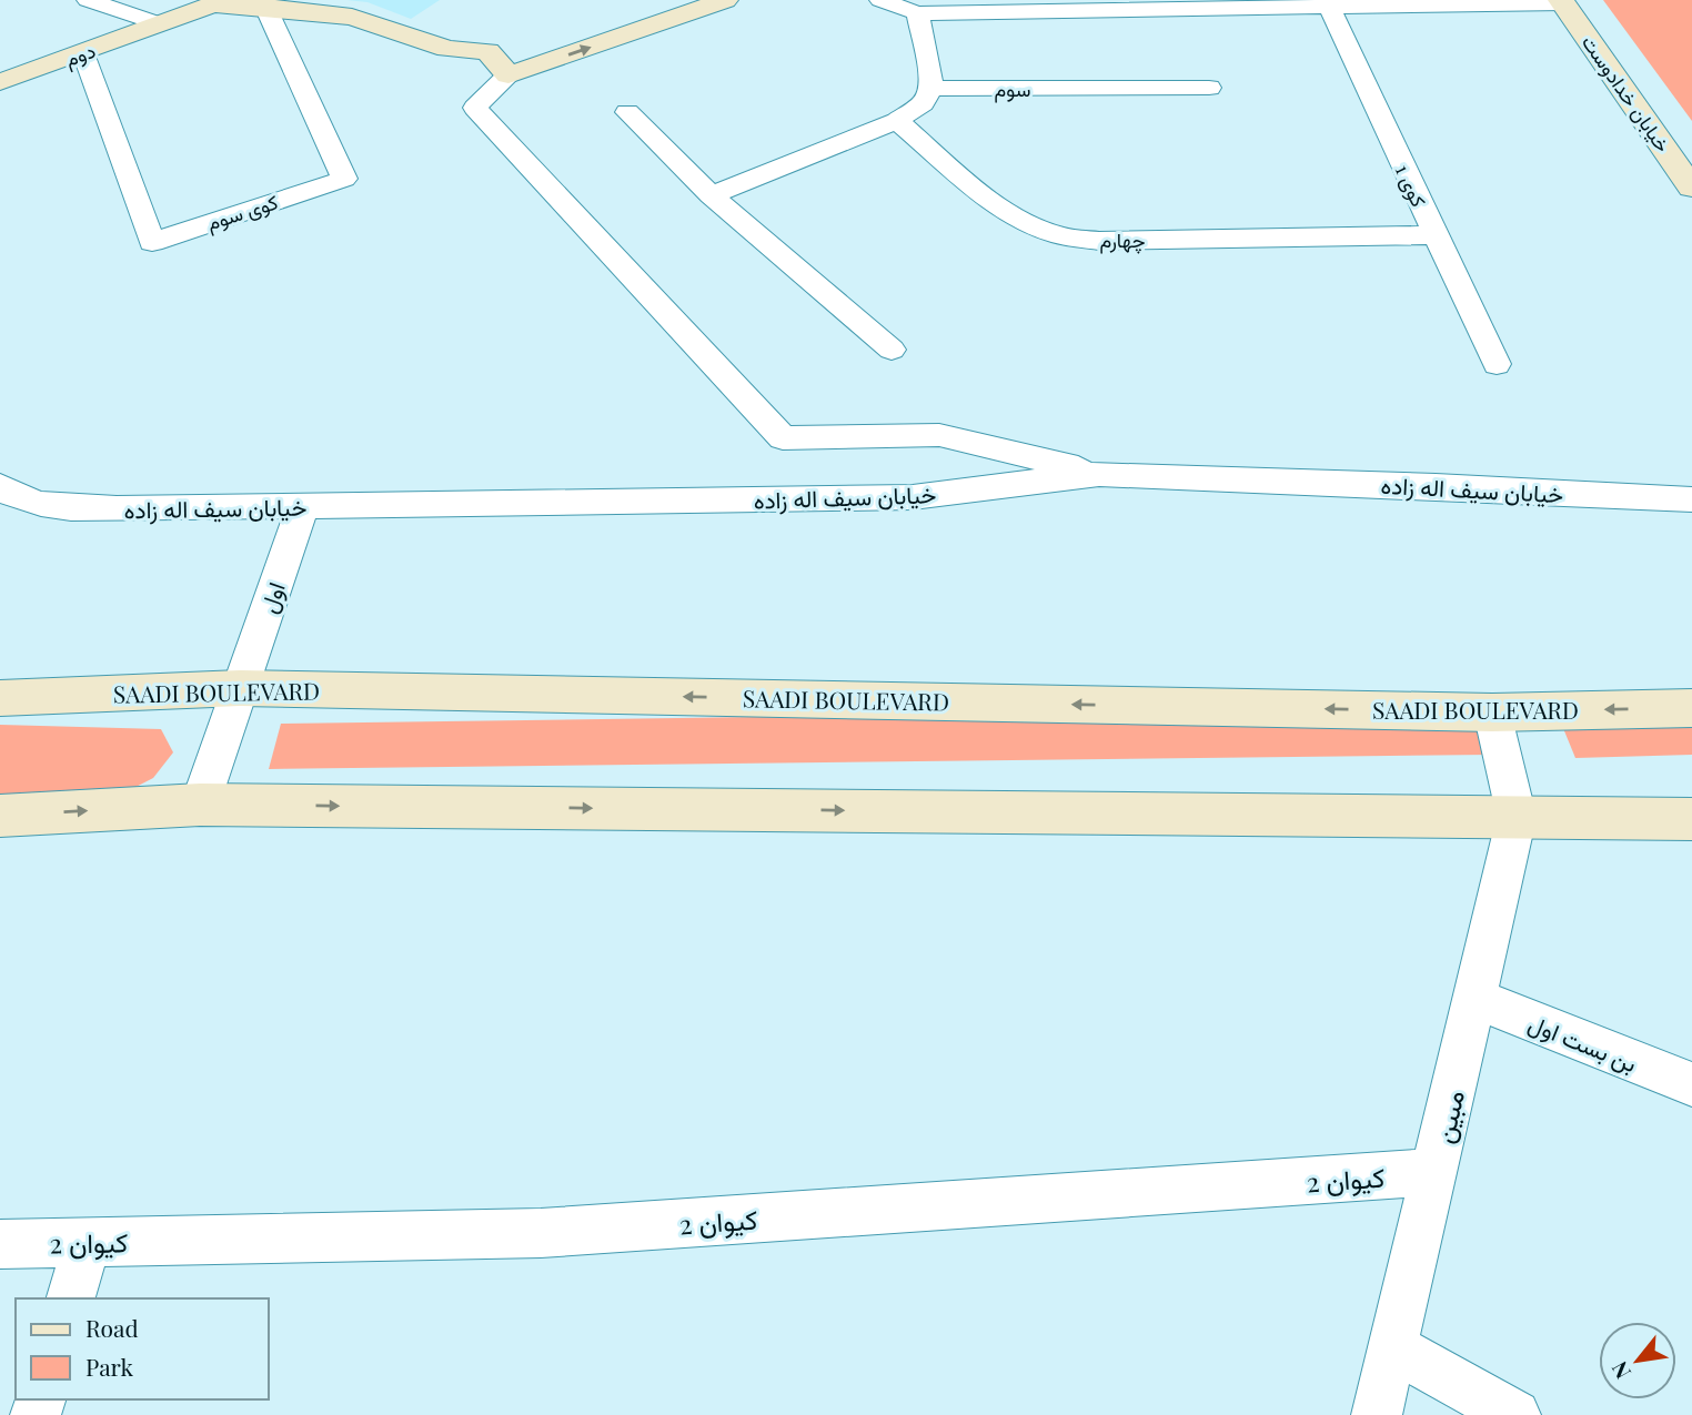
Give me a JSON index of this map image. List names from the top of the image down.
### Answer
{
  "streets": {
    "main road": ["دوم", "خیابان خدادوست", "SAADI BOULEVARD"],
    "street": [
      "سوم",
      "کوی 1",
      "کوی سوم",
      "چهارم",
      "خیابان سیف اله زاده",
      "اول",
      "بن بست اول",
      "مبین",
      "کیوان 2"
    ]
  },
  "crossings": [
    ["دوم", "کوی سوم"],
    ["کوی 1", "چهارم"],
    ["خیابان سیف اله زاده", "اول"],
    ["اول", "SAADI BOULEVARD"],
    ["بن بست اول", "مبین"],
    ["مبین", "کیوان 2"]
  ],
  "legend": ["Road", "Park"],
  "north": "bottom left"
}
